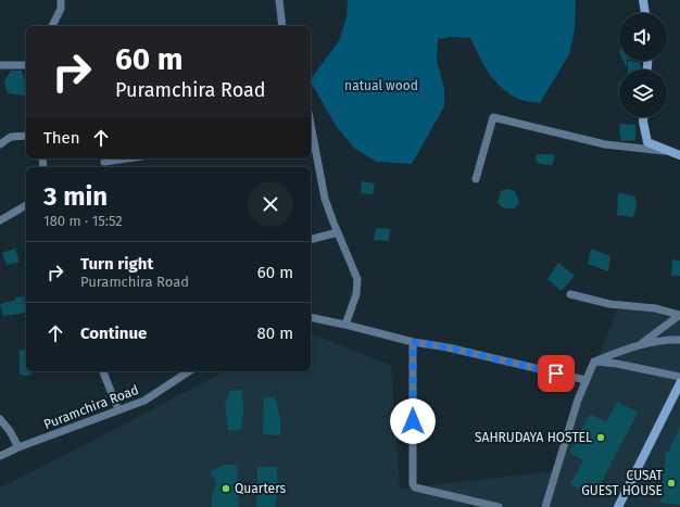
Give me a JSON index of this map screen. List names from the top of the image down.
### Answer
{
  "streets": {
    "street": ["Puramchira Road"]
  },
  "parks": ["natual wood"],
  "places": ["SAHRUDAYA HOSTEL", "CUSAT GUEST HOUSE", "Quarters"],
  "page": {
    "turn": ["60 m", "Puramchira Road"],
    "then": "Then",
    "heading": ["3 min", "180 m · 15:52"],
    "list": [
      {
        "name": "Turn right",
        "note": "Puramchira Road",
        "value": "60 m"
      },
      {
        "name": "Continue",
        "value": "80 m"
      }
    ]
  }
}
